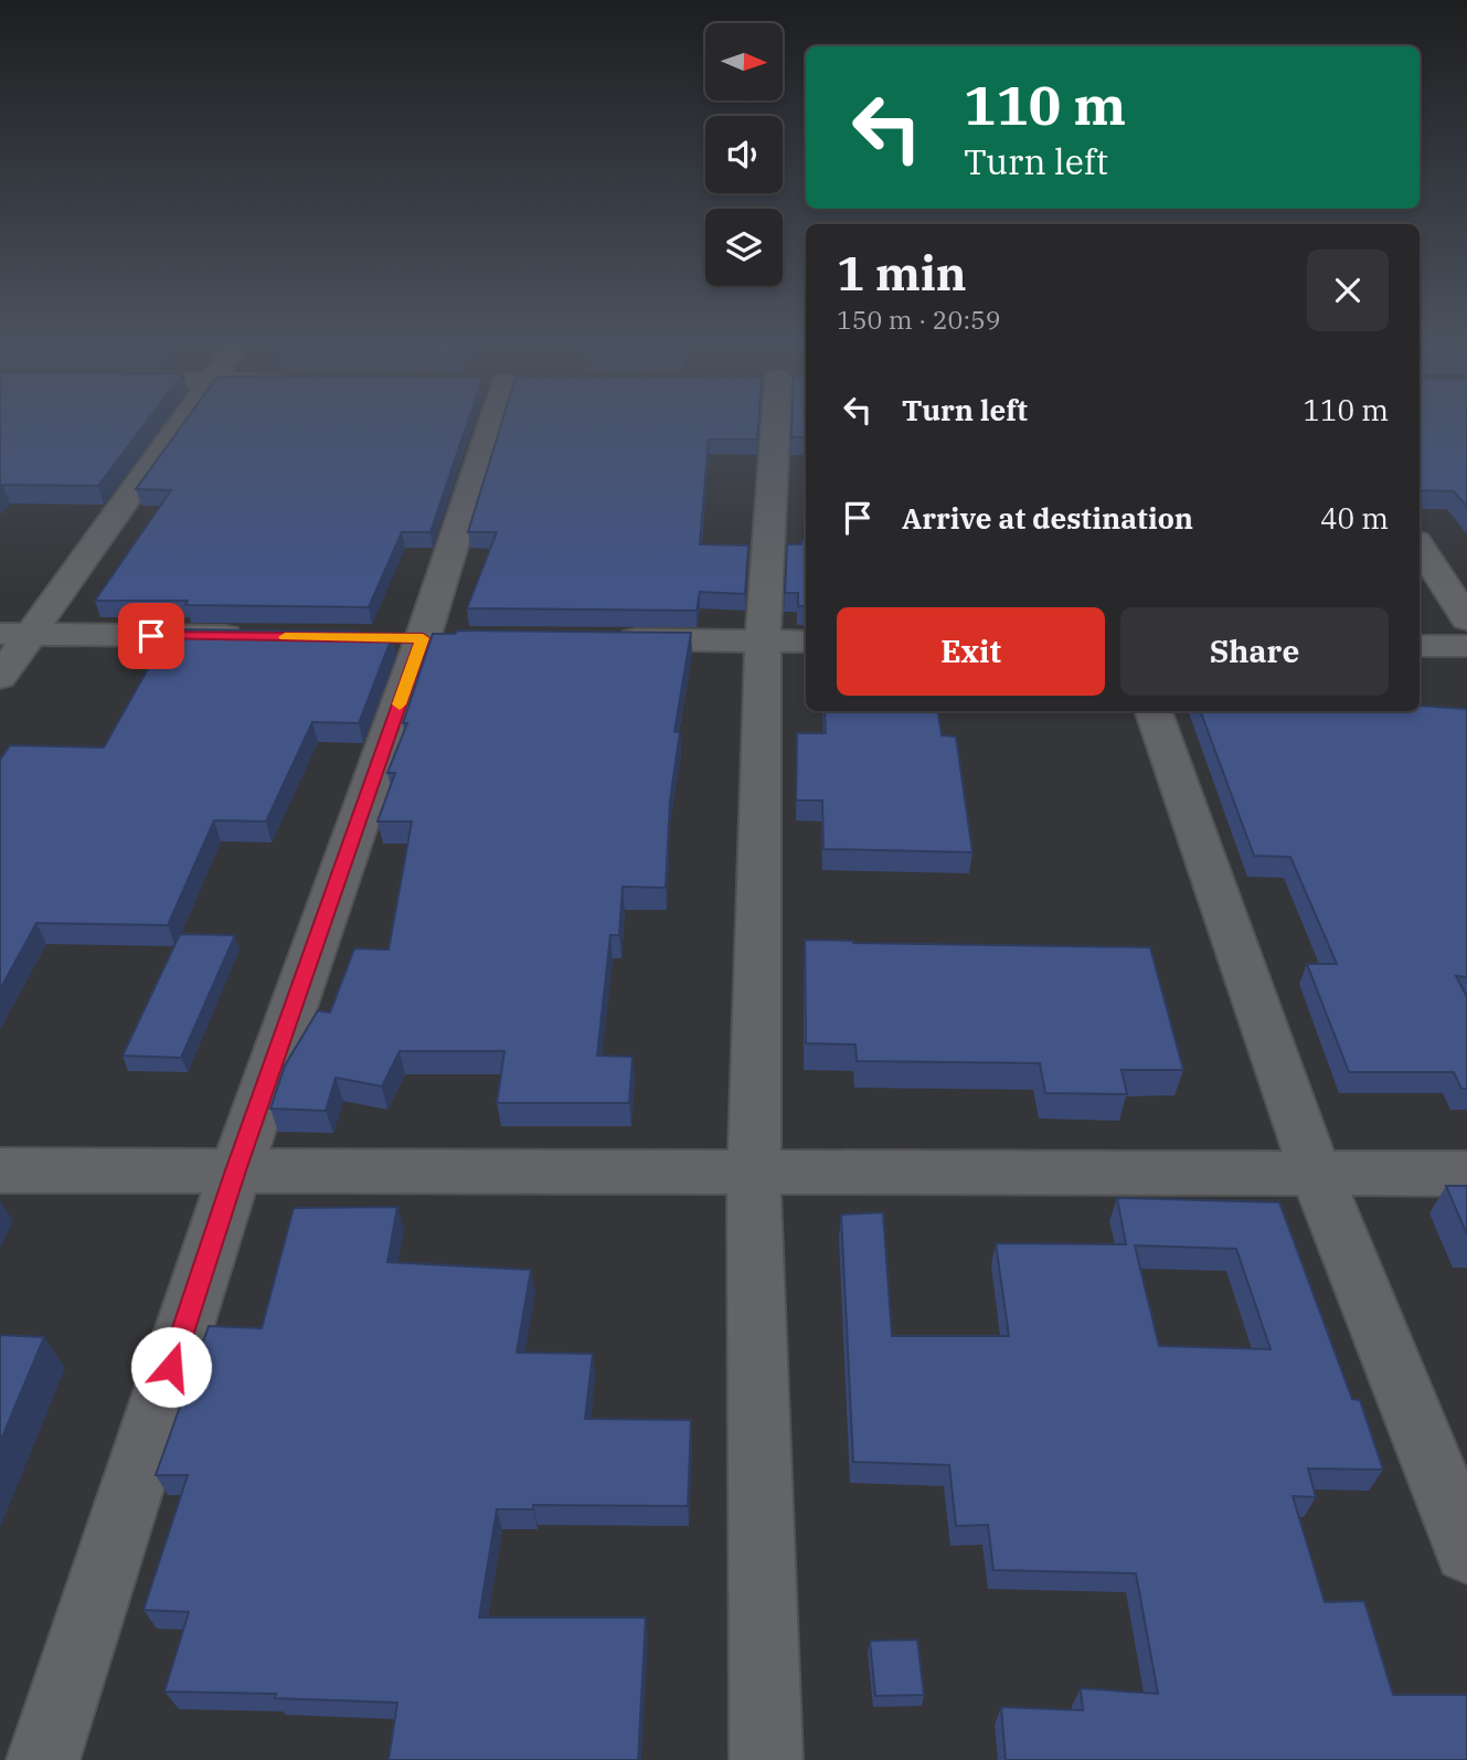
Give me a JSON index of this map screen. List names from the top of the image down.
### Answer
{
  "north": "right",
  "page": {
    "turn": ["110 m", "Turn left"],
    "heading": ["1 min", "150 m · 20:59"],
    "list": [
      {
        "name": "Turn left",
        "value": "110 m"
      },
      {
        "name": "Arrive at destination",
        "value": "40 m"
      }
    ],
    "buttons": ["Exit", "Share"]
  }
}
